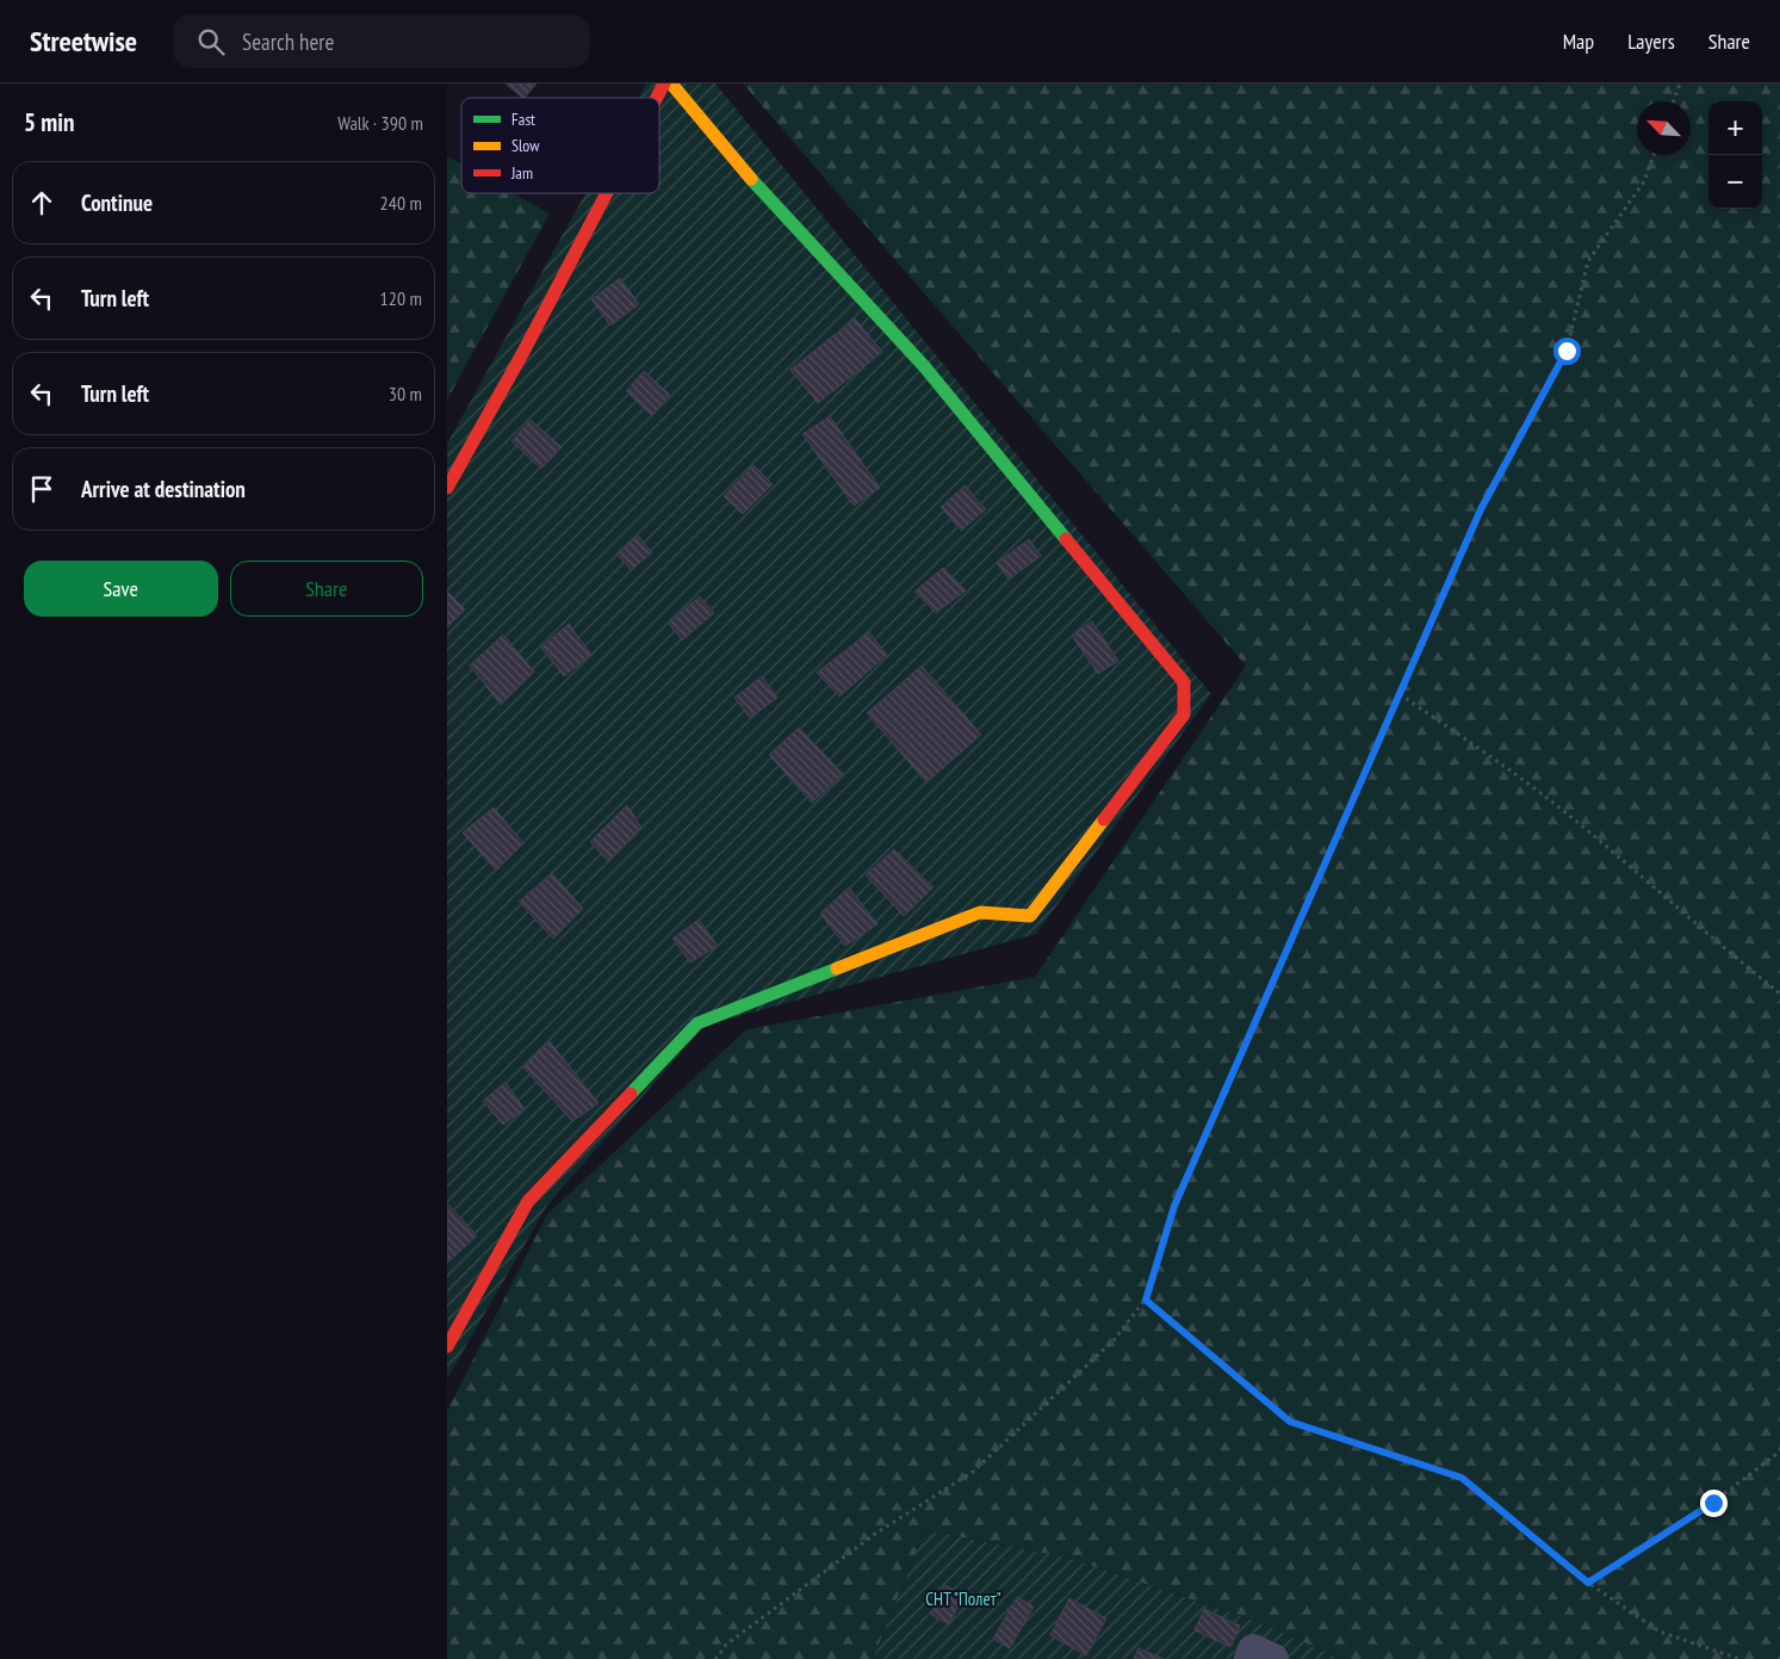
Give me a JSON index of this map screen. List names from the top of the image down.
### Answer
{
  "parks": ["СНТ \"Полет\""],
  "legend": ["Fast", "Slow", "Jam"],
  "north": "top left",
  "page": {
    "header": "Streetwise",
    "search": "Search here",
    "nav": ["Map", "Layers", "Share"],
    "heading": ["5 min", "Walk · 390 m"],
    "map_buttons": ["+", "−"],
    "list": [
      ["Continue", "240 m"],
      ["Turn left", "120 m"],
      ["Turn left", "30 m"],
      "Arrive at destination"
    ],
    "buttons": ["Save", "Share"]
  }
}
